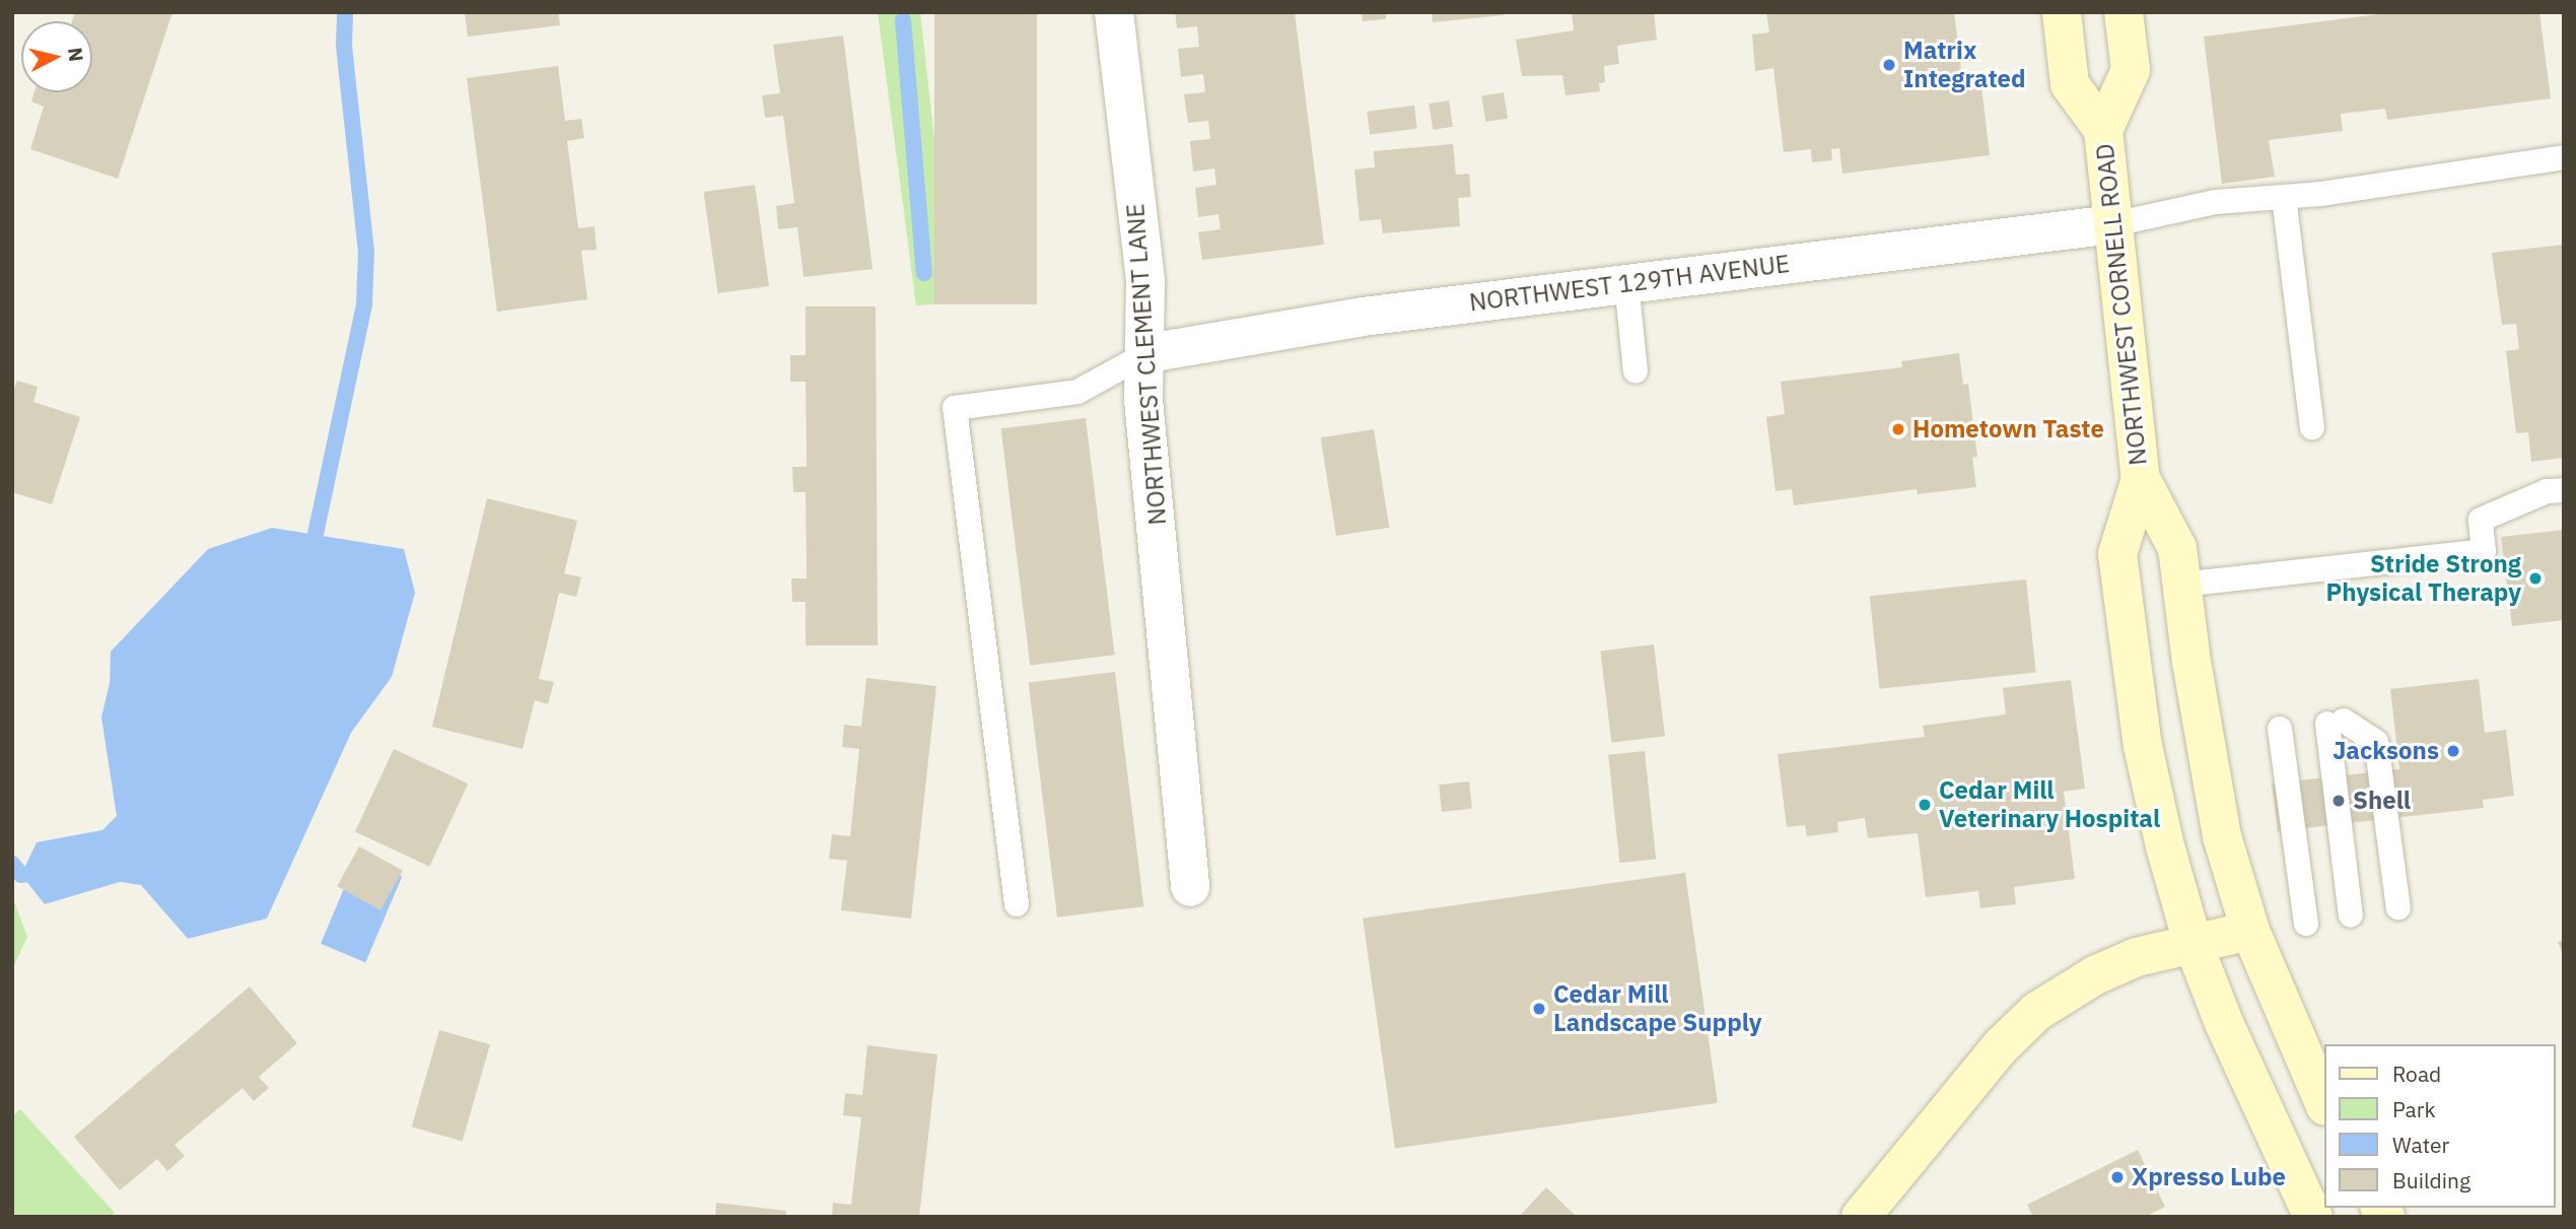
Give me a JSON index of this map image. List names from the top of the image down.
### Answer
{
  "streets": {
    "main road": ["NORTHWEST CORNELL ROAD"],
    "street": ["NORTHWEST 129TH AVENUE", "NORTHWEST CLEMENT LANE"]
  },
  "crossings": [
    ["NORTHWEST 129TH AVENUE", "NORTHWEST CORNELL ROAD"],
    ["NORTHWEST 129TH AVENUE", "NORTHWEST CLEMENT LANE"]
  ],
  "places": [
    "Matrix Integrated",
    "Hometown Taste",
    "Stride Strong Physical Therapy",
    "Jacksons",
    "Shell",
    "Cedar Mill Veterinary Hospital",
    "Cedar Mill Landscape Supply",
    "Xpresso Lube"
  ],
  "legend": [
    "Road",
    "Park",
    "Water",
    "Building"
  ],
  "north": "right"
}
